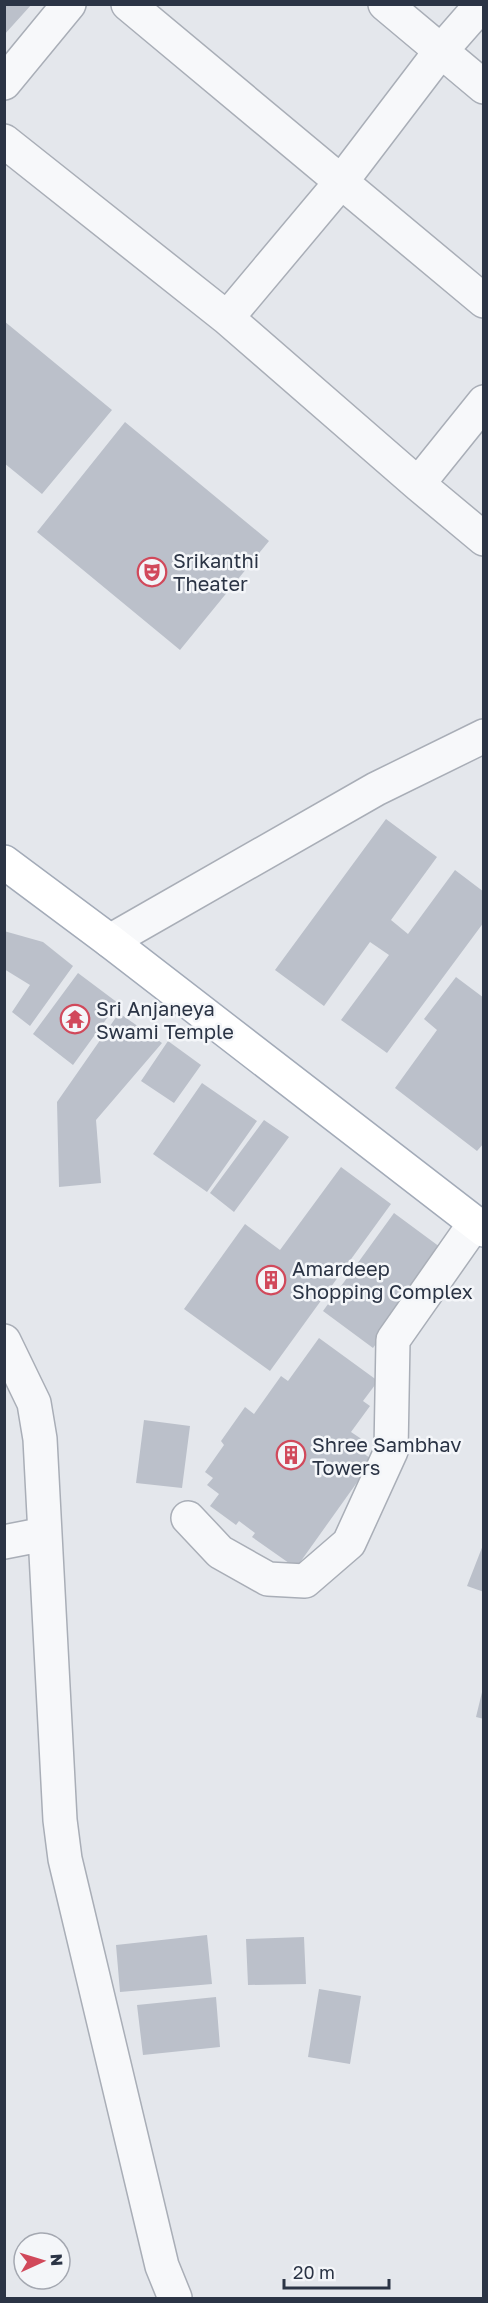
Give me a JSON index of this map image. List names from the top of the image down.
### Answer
{
  "places": {
    "theatre": ["Srikanthi Theater"],
    "temple": ["Sri Anjaneya Swami Temple"],
    "building": ["Amardeep Shopping Complex", "Shree Sambhav Towers"]
  },
  "scale_bar": "20 m",
  "north": "right"
}
